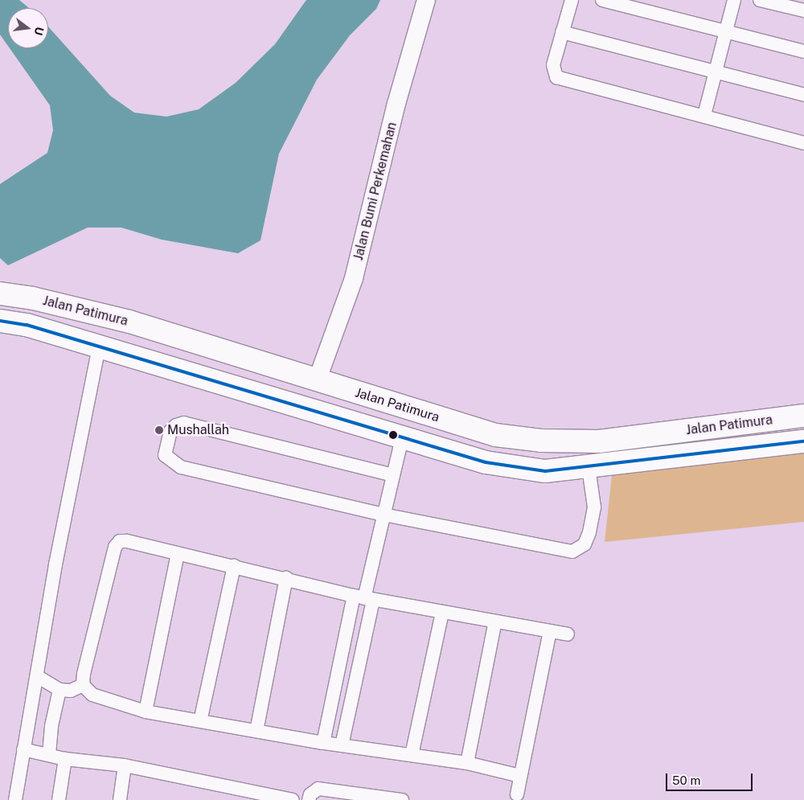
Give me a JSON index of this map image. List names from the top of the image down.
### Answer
{
  "streets": {
    "highway": ["Jalan Patimura"],
    "street": ["Jalan Bumi Perkemahan"]
  },
  "crossings": [
    ["Jalan Bumi Perkemahan", "Jalan Patimura"]
  ],
  "places": ["Mushallah"],
  "scale_bar": "50 m",
  "north": "right"
}
